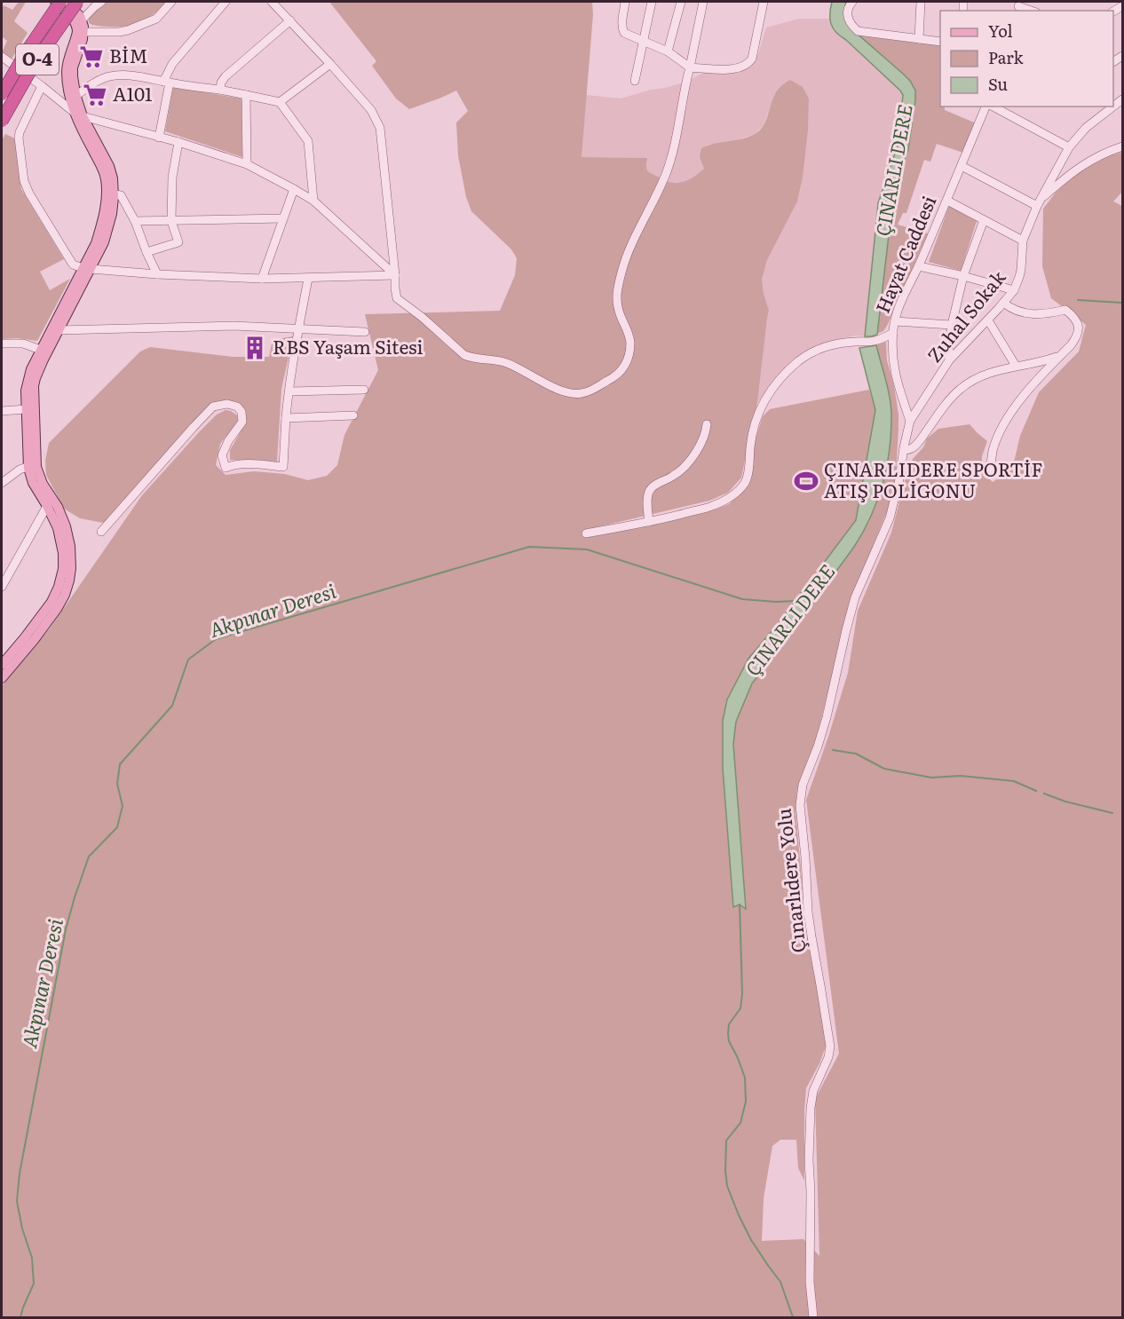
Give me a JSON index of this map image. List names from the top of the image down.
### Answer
{
  "streets": {
    "highway": ["O-4"],
    "street": ["Hayat Caddesi", "Zuhal Sokak", "Çınarlıdere Yolu"]
  },
  "crossings": [
    ["Hayat Caddesi", "Zuhal Sokak"],
    ["Hayat Caddesi", "Çınarlıdere Yolu"],
    ["Zuhal Sokak", "Çınarlıdere Yolu"]
  ],
  "water": ["ÇINARLI DERE", "Akpınar Deresi"],
  "places": {
    "supermarket": ["BİM", "A101"],
    "building": ["RBS Yaşam Sitesi"],
    "sports": ["ÇINARLIDERE SPORTİF ATIŞ POLİGONU"]
  },
  "legend": ["Yol", "Park", "Su"]
}
